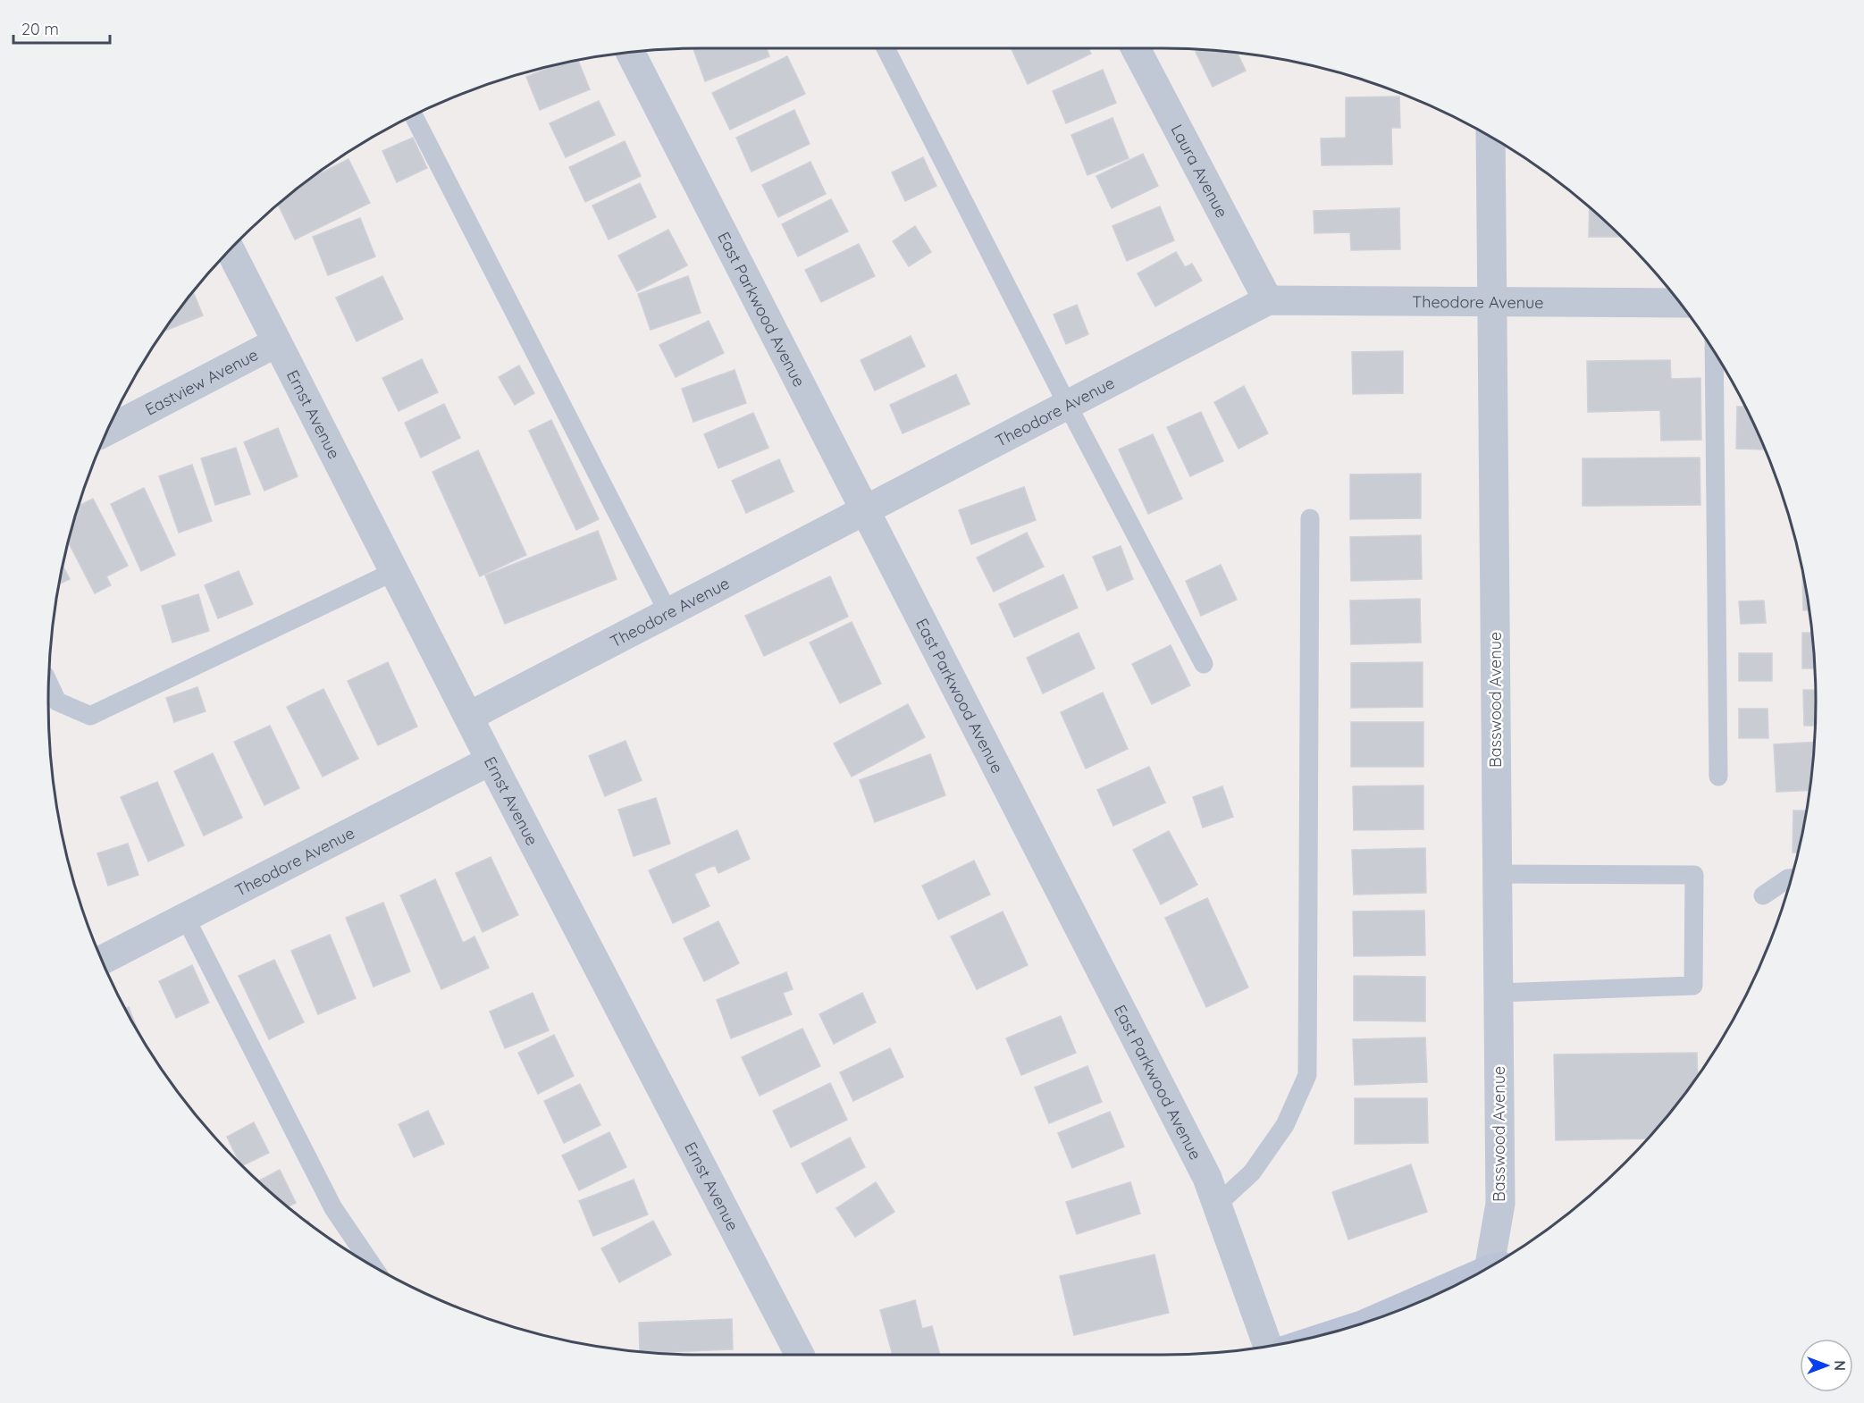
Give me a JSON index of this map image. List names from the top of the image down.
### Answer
{
  "streets": {
    "street": [
      "Laura Avenue",
      "Theodore Avenue",
      "East Parkwood Avenue",
      "Eastview Avenue",
      "Ernst Avenue",
      "Basswood Avenue"
    ]
  },
  "crossings": [
    ["Laura Avenue", "Theodore Avenue"],
    ["Theodore Avenue", "East Parkwood Avenue"],
    ["Theodore Avenue", "Ernst Avenue"],
    ["Theodore Avenue", "Basswood Avenue"],
    ["Eastview Avenue", "Ernst Avenue"]
  ],
  "scale_bar": "20 m",
  "north": "right"
}
